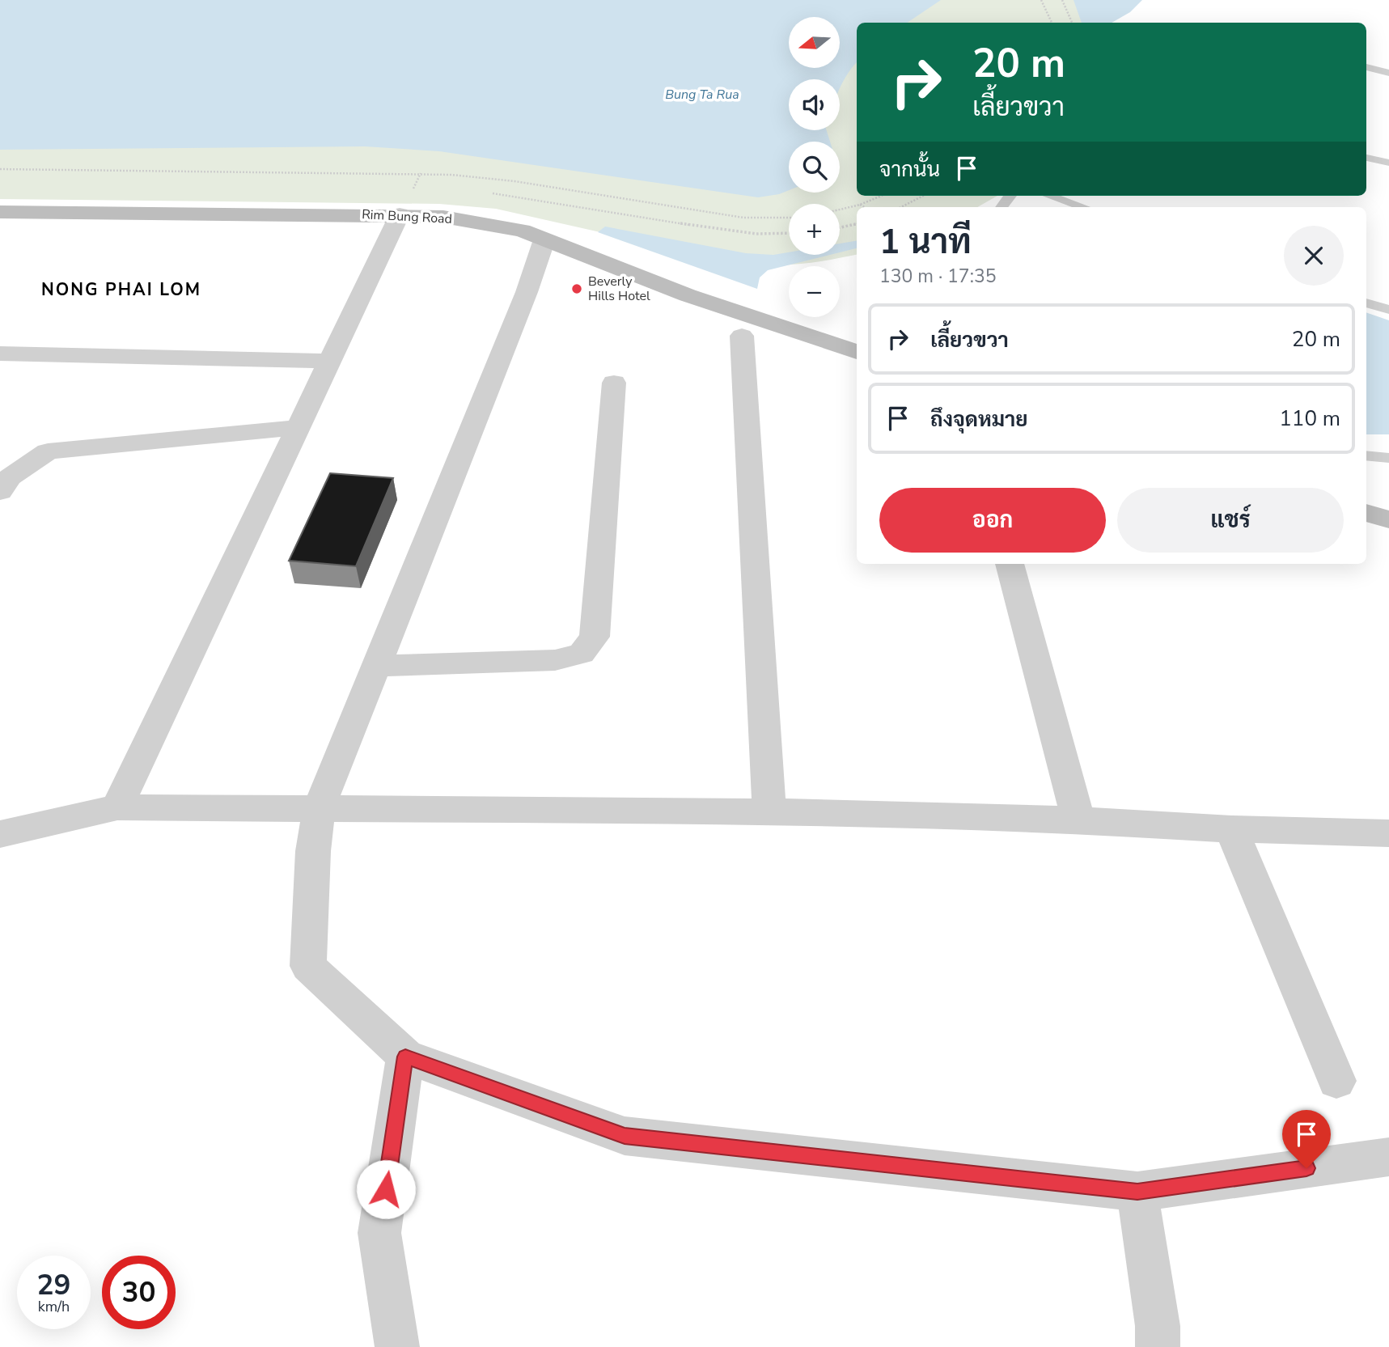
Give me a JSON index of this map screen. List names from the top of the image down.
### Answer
{
  "streets": {
    "main road": ["Rim Bung Road"]
  },
  "districts": ["NONG PHAI LOM"],
  "water": ["Bung Ta Rua"],
  "places": ["Beverly Hills Hotel"],
  "north": "left",
  "page": {
    "map_buttons": ["+", "−"],
    "turn": ["20 m", "เลี้ยวขวา"],
    "then": "จากนั้น",
    "heading": ["1 นาที", "130 m · 17:35"],
    "list": [
      {
        "name": "เลี้ยวขวา",
        "value": "20 m"
      },
      {
        "name": "ถึงจุดหมาย",
        "value": "110 m"
      }
    ],
    "buttons": ["ออก", "แชร์"],
    "speed": "29 km/h",
    "limit": "30"
  }
}
